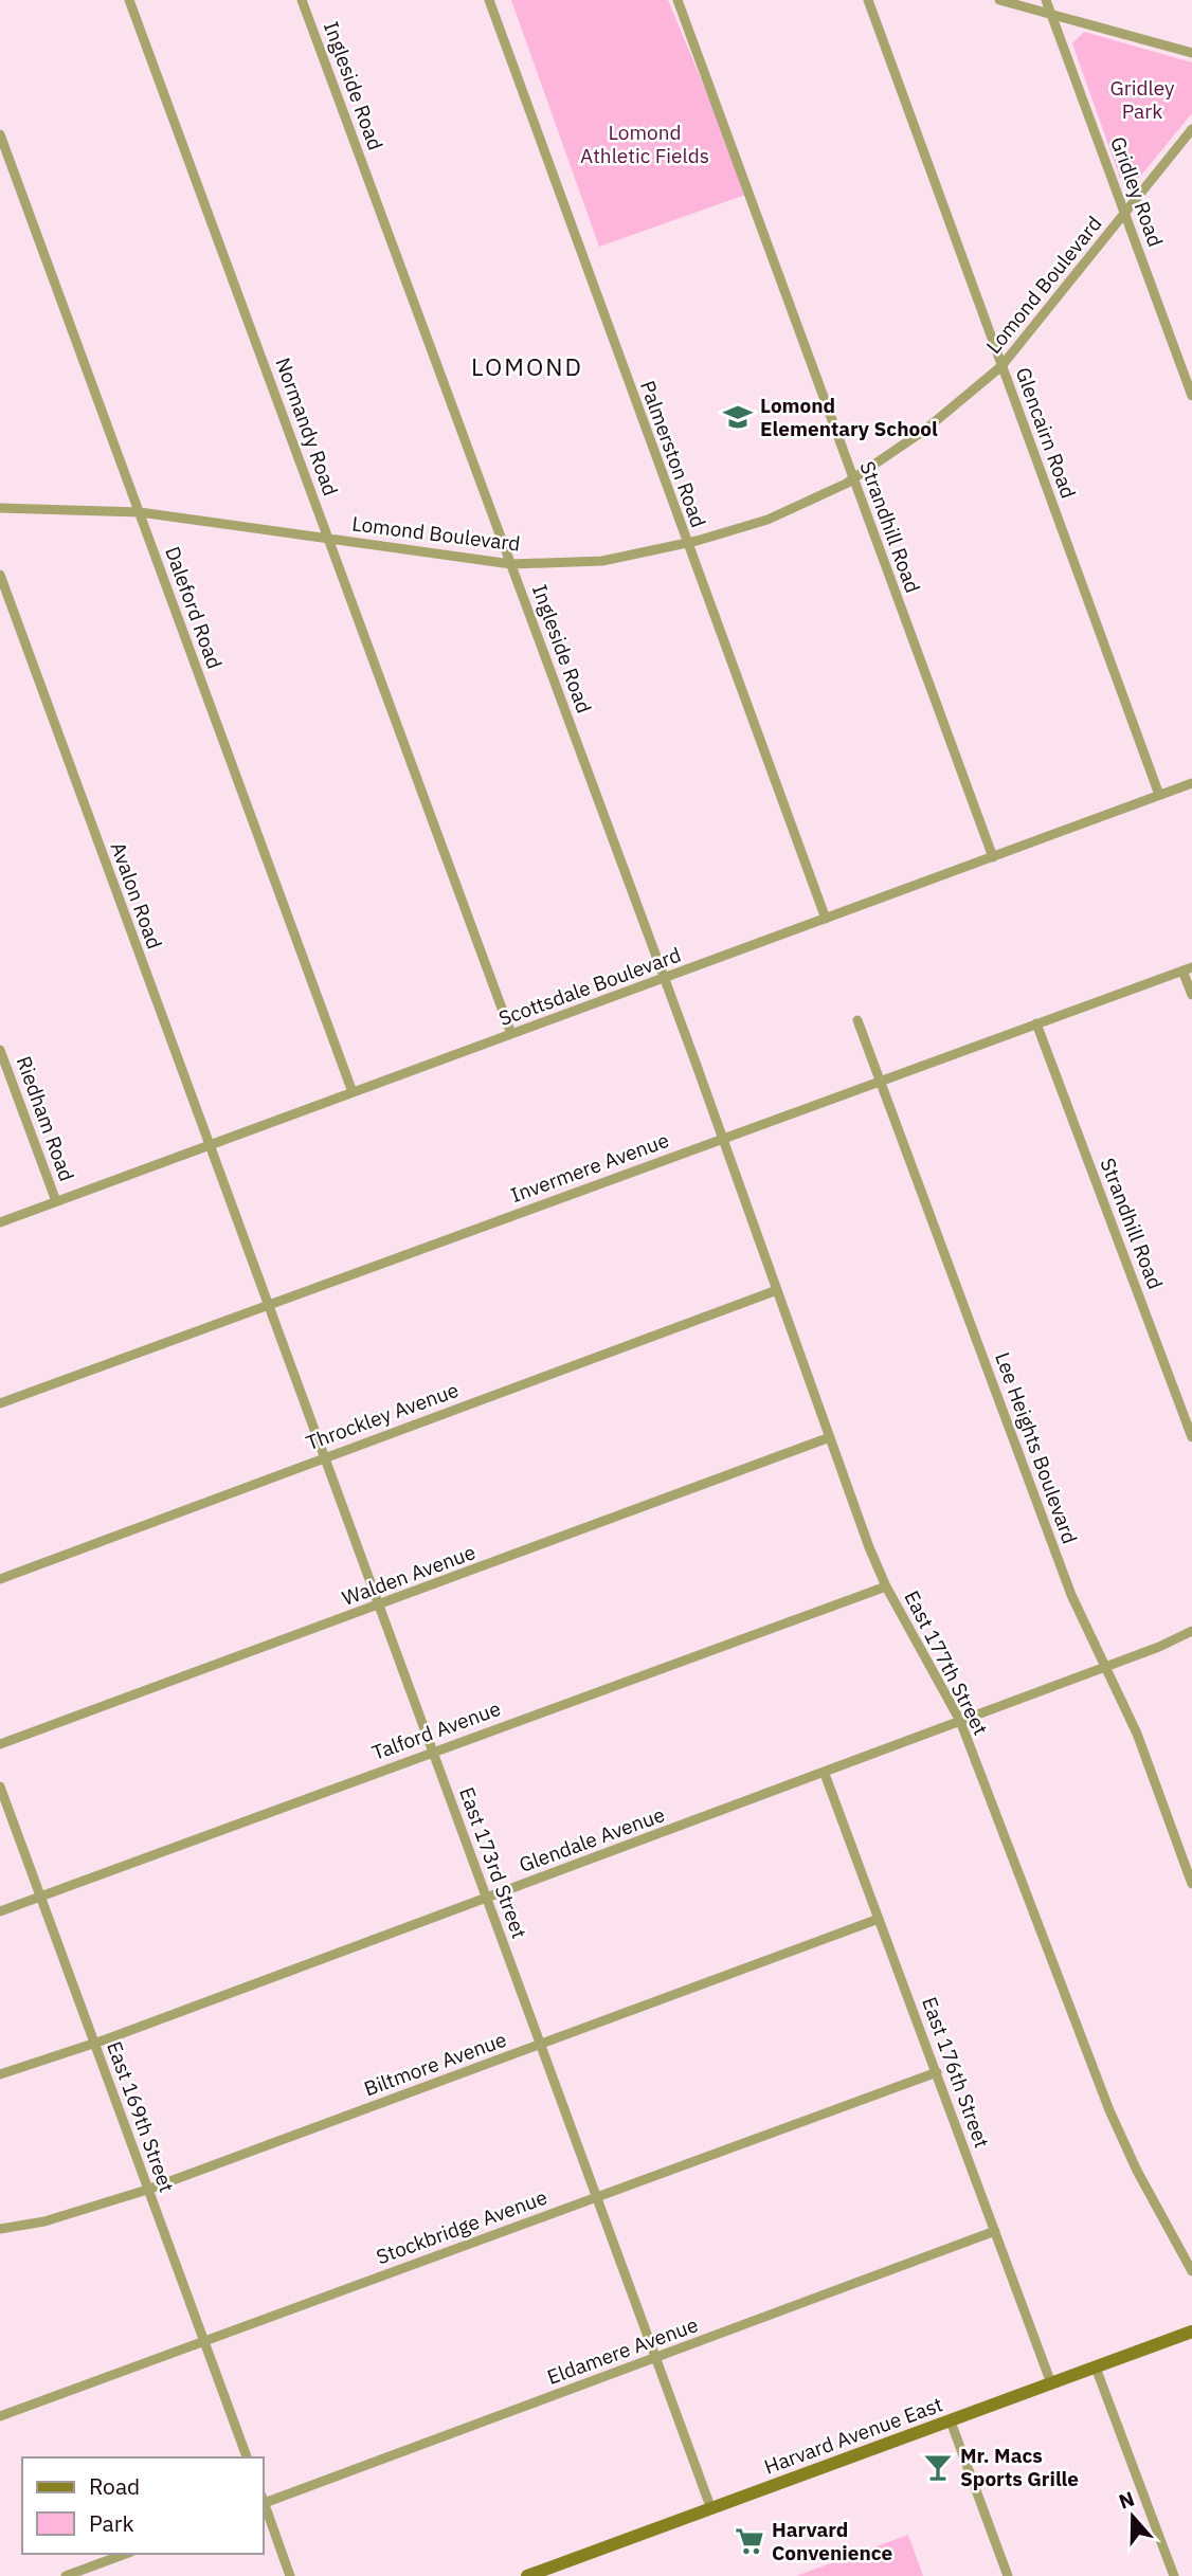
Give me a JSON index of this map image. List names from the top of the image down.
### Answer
{
  "streets": {
    "main road": ["Harvard Avenue East"],
    "street": [
      "Ingleside Road",
      "Gridley Road",
      "Lomond Boulevard",
      "Normandy Road",
      "Glencairn Road",
      "Palmerston Road",
      "Strandhill Road",
      "Daleford Road",
      "Avalon Road",
      "Scottsdale Boulevard",
      "Riedham Road",
      "Invermere Avenue",
      "Throckley Avenue",
      "Lee Heights Boulevard",
      "Walden Avenue",
      "East 177th Street",
      "Talford Avenue",
      "Glendale Avenue",
      "East 173rd Street",
      "Biltmore Avenue",
      "East 176th Street",
      "East 169th Street",
      "Stockbridge Avenue",
      "Eldamere Avenue"
    ]
  },
  "crossings": [
    ["Ingleside Road", "Lomond Boulevard"],
    ["Ingleside Road", "Scottsdale Boulevard"],
    ["Ingleside Road", "East 177th Street"],
    ["Gridley Road", "Lomond Boulevard"],
    ["Lomond Boulevard", "Normandy Road"],
    ["Lomond Boulevard", "Glencairn Road"],
    ["Lomond Boulevard", "Palmerston Road"],
    ["Lomond Boulevard", "Strandhill Road"],
    ["Lomond Boulevard", "Daleford Road"],
    ["Normandy Road", "Scottsdale Boulevard"],
    ["Glencairn Road", "Scottsdale Boulevard"],
    ["Palmerston Road", "Scottsdale Boulevard"],
    ["Strandhill Road", "Scottsdale Boulevard"],
    ["Strandhill Road", "Invermere Avenue"],
    ["Daleford Road", "Scottsdale Boulevard"],
    ["Avalon Road", "Scottsdale Boulevard"],
    ["Avalon Road", "East 173rd Street"],
    ["Scottsdale Boulevard", "Riedham Road"],
    ["Invermere Avenue", "Lee Heights Boulevard"],
    ["Invermere Avenue", "East 177th Street"],
    ["Invermere Avenue", "East 173rd Street"],
    ["Throckley Avenue", "East 177th Street"],
    ["Throckley Avenue", "East 173rd Street"],
    ["Lee Heights Boulevard", "Glendale Avenue"],
    ["Walden Avenue", "East 177th Street"],
    ["Walden Avenue", "East 173rd Street"],
    ["East 177th Street", "Talford Avenue"],
    ["East 177th Street", "Glendale Avenue"],
    ["Talford Avenue", "East 173rd Street"],
    ["Talford Avenue", "East 169th Street"],
    ["Glendale Avenue", "East 173rd Street"],
    ["Glendale Avenue", "East 176th Street"],
    ["Glendale Avenue", "East 169th Street"],
    ["East 173rd Street", "Biltmore Avenue"],
    ["East 173rd Street", "Stockbridge Avenue"],
    ["East 173rd Street", "Eldamere Avenue"],
    ["East 173rd Street", "Harvard Avenue East"],
    ["Biltmore Avenue", "East 176th Street"],
    ["Biltmore Avenue", "East 169th Street"],
    ["East 176th Street", "Stockbridge Avenue"],
    ["East 176th Street", "Eldamere Avenue"],
    ["East 176th Street", "Harvard Avenue East"],
    ["East 169th Street", "Stockbridge Avenue"]
  ],
  "districts": ["LOMOND"],
  "parks": ["Gridley Park", "Lomond Athletic Fields"],
  "places": {
    "school or university": ["Lomond Elementary School"],
    "bar": ["Mr. Macs Sports Grille"],
    "supermarket": ["Harvard Convenience"]
  },
  "legend": ["Road", "Park"],
  "north": "top"
}
